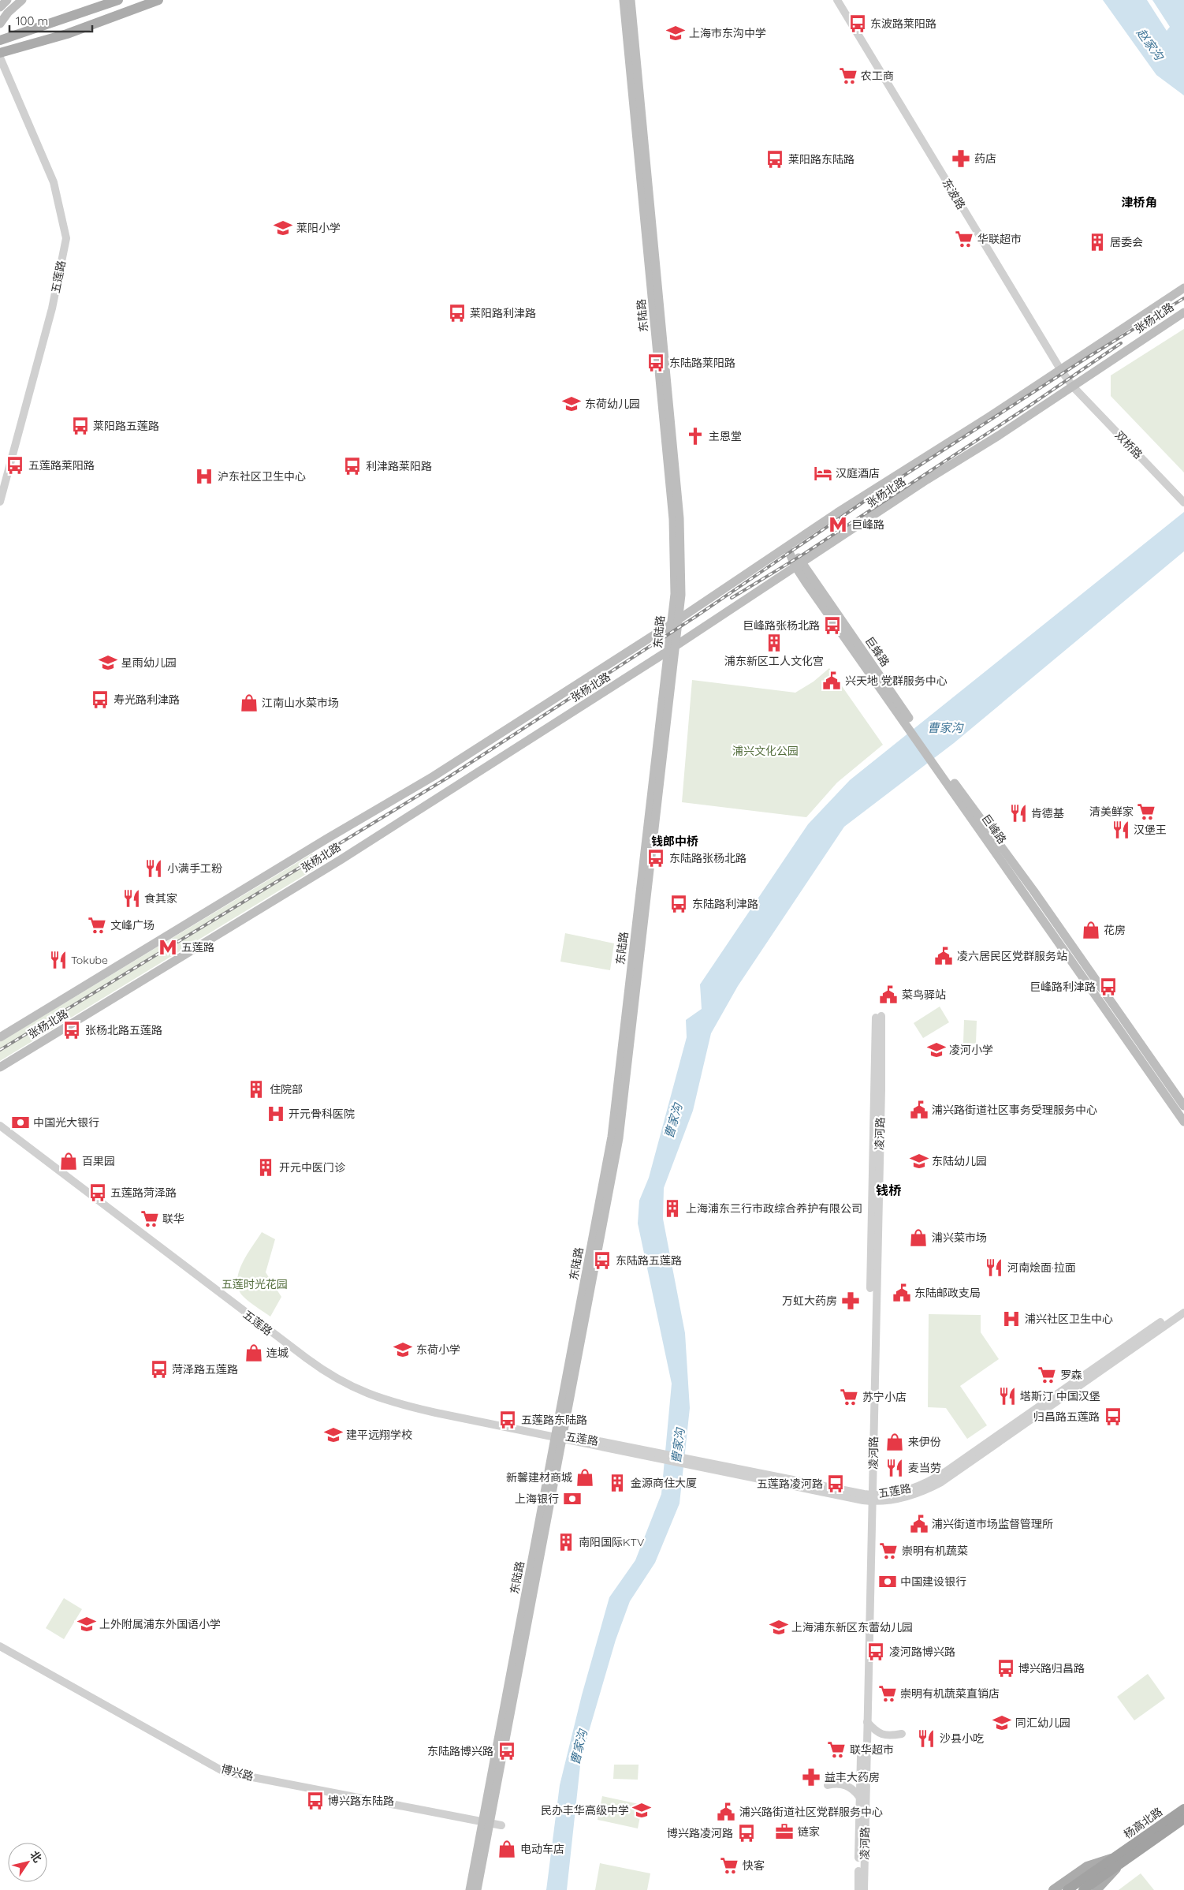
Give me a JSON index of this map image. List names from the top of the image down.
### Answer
{
  "streets": {
    "highway": ["杨高北路"],
    "main road": ["东陆路", "张杨北路", "巨峰路"],
    "street": [
      "东波路",
      "五莲路",
      "双桥路",
      "凌河路",
      "博兴路"
    ]
  },
  "crossings": [
    ["东波路", "张杨北路"],
    ["东波路", "双桥路"],
    ["五莲路", "东陆路"],
    ["五莲路", "凌河路"],
    ["东陆路", "张杨北路"],
    ["东陆路", "博兴路"],
    ["张杨北路", "双桥路"],
    ["张杨北路", "巨峰路"]
  ],
  "districts": ["津桥角", "钱郎中桥", "钱桥"],
  "water": ["赵家沟", "曹家沟"],
  "parks": ["浦兴文化公园", "五莲时光花园"],
  "places": {
    "bus stop": [
      "东波路莱阳路",
      "莱阳路东陆路",
      "莱阳路利津路",
      "东陆路莱阳路",
      "莱阳路五莲路",
      "五莲路莱阳路",
      "利津路莱阳路",
      "巨峰路张杨北路",
      "寿光路利津路",
      "东陆路张杨北路",
      "东陆路利津路",
      "巨峰路利津路",
      "张杨北路五莲路",
      "五莲路菏泽路",
      "东陆路五莲路",
      "菏泽路五莲路",
      "归昌路五莲路",
      "五莲路东陆路",
      "五莲路凌河路",
      "凌河路博兴路",
      "博兴路归昌路",
      "东陆路博兴路",
      "博兴路东陆路",
      "博兴路凌河路"
    ],
    "school or university": [
      "上海市东沟中学",
      "莱阳小学",
      "东荷幼儿园",
      "星雨幼儿园",
      "凌河小学",
      "东陆幼儿园",
      "东荷小学",
      "建平远翔学校",
      "上外附属浦东外国语小学",
      "上海浦东新区东蕾幼儿园",
      "同汇幼儿园",
      "民办丰华高级中学"
    ],
    "supermarket": [
      "农工商",
      "华联超市",
      "清美鲜家",
      "文峰广场",
      "联华",
      "罗森",
      "苏宁小店",
      "崇明有机蔬菜",
      "崇明有机蔬菜直销店",
      "联华超市",
      "快客"
    ],
    "pharmacy": ["药店", "万虹大药房", "益丰大药房"],
    "building": [
      "居委会",
      "浦东新区工人文化宫",
      "住院部",
      "开元中医门诊",
      "上海浦东三行市政综合养护有限公司",
      "金源商住大厦",
      "南阳国际KTV"
    ],
    "church": ["主恩堂"],
    "hotel": ["汉庭酒店"],
    "hospital": ["沪东社区卫生中心", "开元骨科医院", "浦兴社区卫生中心"],
    "metro station": ["巨峰路", "五莲路"],
    "public building": [
      "兴天地 党群服务中心",
      "凌六居民区党群服务站",
      "菜鸟驿站",
      "浦兴路街道社区事务受理服务中心",
      "东陆邮政支局",
      "浦兴街道市场监督管理所",
      "浦兴路街道社区党群服务中心"
    ],
    "shop": [
      "江南山水菜市场",
      "花房",
      "百果园",
      "浦兴菜市场",
      "连城",
      "来伊份",
      "新馨建材商城",
      "电动车店"
    ],
    "restaurant": [
      "肯德基",
      "汉堡王",
      "小满手工粉",
      "食其家",
      "Tokube",
      "河南烩面·拉面",
      "塔斯汀 中国汉堡",
      "麦当劳",
      "沙县小吃"
    ],
    "bank": ["中国光大银行", "上海银行", "中国建设银行"],
    "office": ["链家"]
  },
  "scale_bar": "100 m",
  "north": "top right"
}
